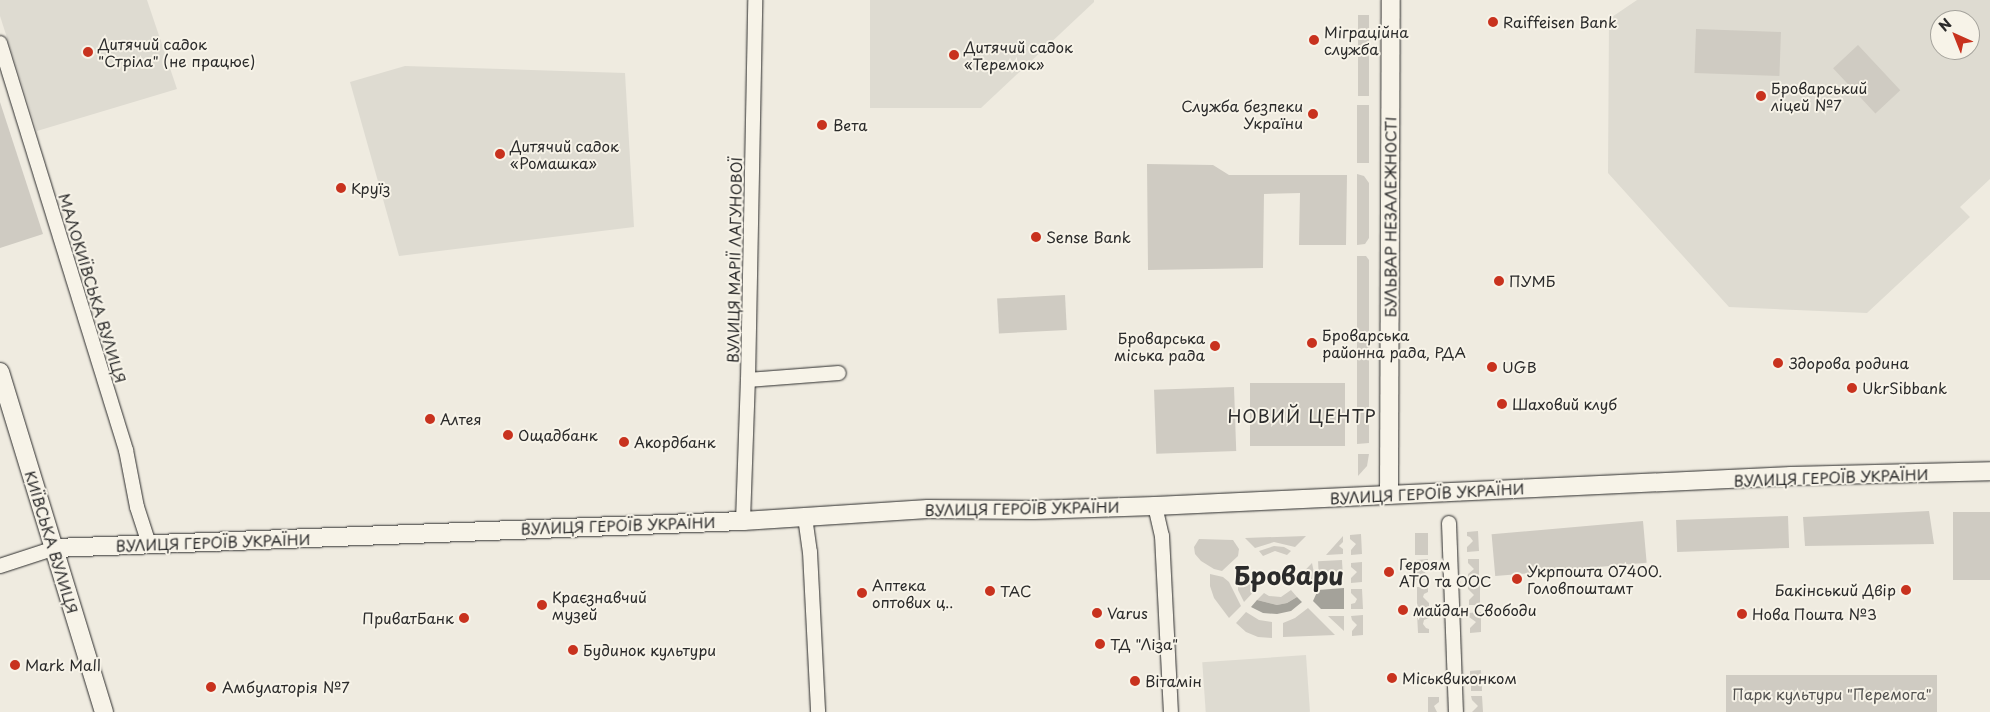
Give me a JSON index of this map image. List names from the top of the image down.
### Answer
{
  "streets": {
    "main road": ["БУЛЬВАР НЕЗАЛЕЖНОСТІ", "ВУЛИЦЯ ГЕРОЇВ УКРАЇНИ", "КИЇВСЬКА ВУЛИЦЯ"],
    "street": ["ВУЛИЦЯ МАРІЇ ЛАГУНОВОЇ", "МАЛОКИЇВСЬКА ВУЛИЦЯ"]
  },
  "crossings": [
    ["БУЛЬВАР НЕЗАЛЕЖНОСТІ", "ВУЛИЦЯ ГЕРОЇВ УКРАЇНИ"],
    ["ВУЛИЦЯ МАРІЇ ЛАГУНОВОЇ", "ВУЛИЦЯ ГЕРОЇВ УКРАЇНИ"],
    ["МАЛОКИЇВСЬКА ВУЛИЦЯ", "ВУЛИЦЯ ГЕРОЇВ УКРАЇНИ"],
    ["ВУЛИЦЯ ГЕРОЇВ УКРАЇНИ", "КИЇВСЬКА ВУЛИЦЯ"]
  ],
  "districts": ["НОВИЙ ЦЕНТР", "Бровари"],
  "parks": ["Парк культури \"Перемога\""],
  "places": [
    "Raiffeisen Bank",
    "Міграційна служба",
    "Дитячий садок \"Стріла\" (не працює)",
    "Дитячий садок «Теремок»",
    "Броварський ліцей №7",
    "Служба безпеки України",
    "Вета",
    "Дитячий садок «Ромашка»",
    "Круїз",
    "Sense Bank",
    "ПУМБ",
    "Броварська районна рада, РДА",
    "Броварська міська рада",
    "Здорова родина",
    "UGB",
    "UkrSibbank",
    "Шаховий клуб",
    "Алтея",
    "Ощадбанк",
    "Акордбанк",
    "Героям АТО та ООС",
    "Укрпошта 07400. Головпоштамт",
    "Бакінський Двір",
    "ТАС",
    "Аптека оптових ц‥",
    "Краєзнавчий музей",
    "майдан Свободи",
    "Varus",
    "Нова Пошта №3",
    "ПриватБанк",
    "ТД \"Ліза\"",
    "Будинок культури",
    "Mark Mall",
    "Міськвиконком",
    "Вітамін",
    "Амбулаторія №7"
  ],
  "north": "top left"
}
